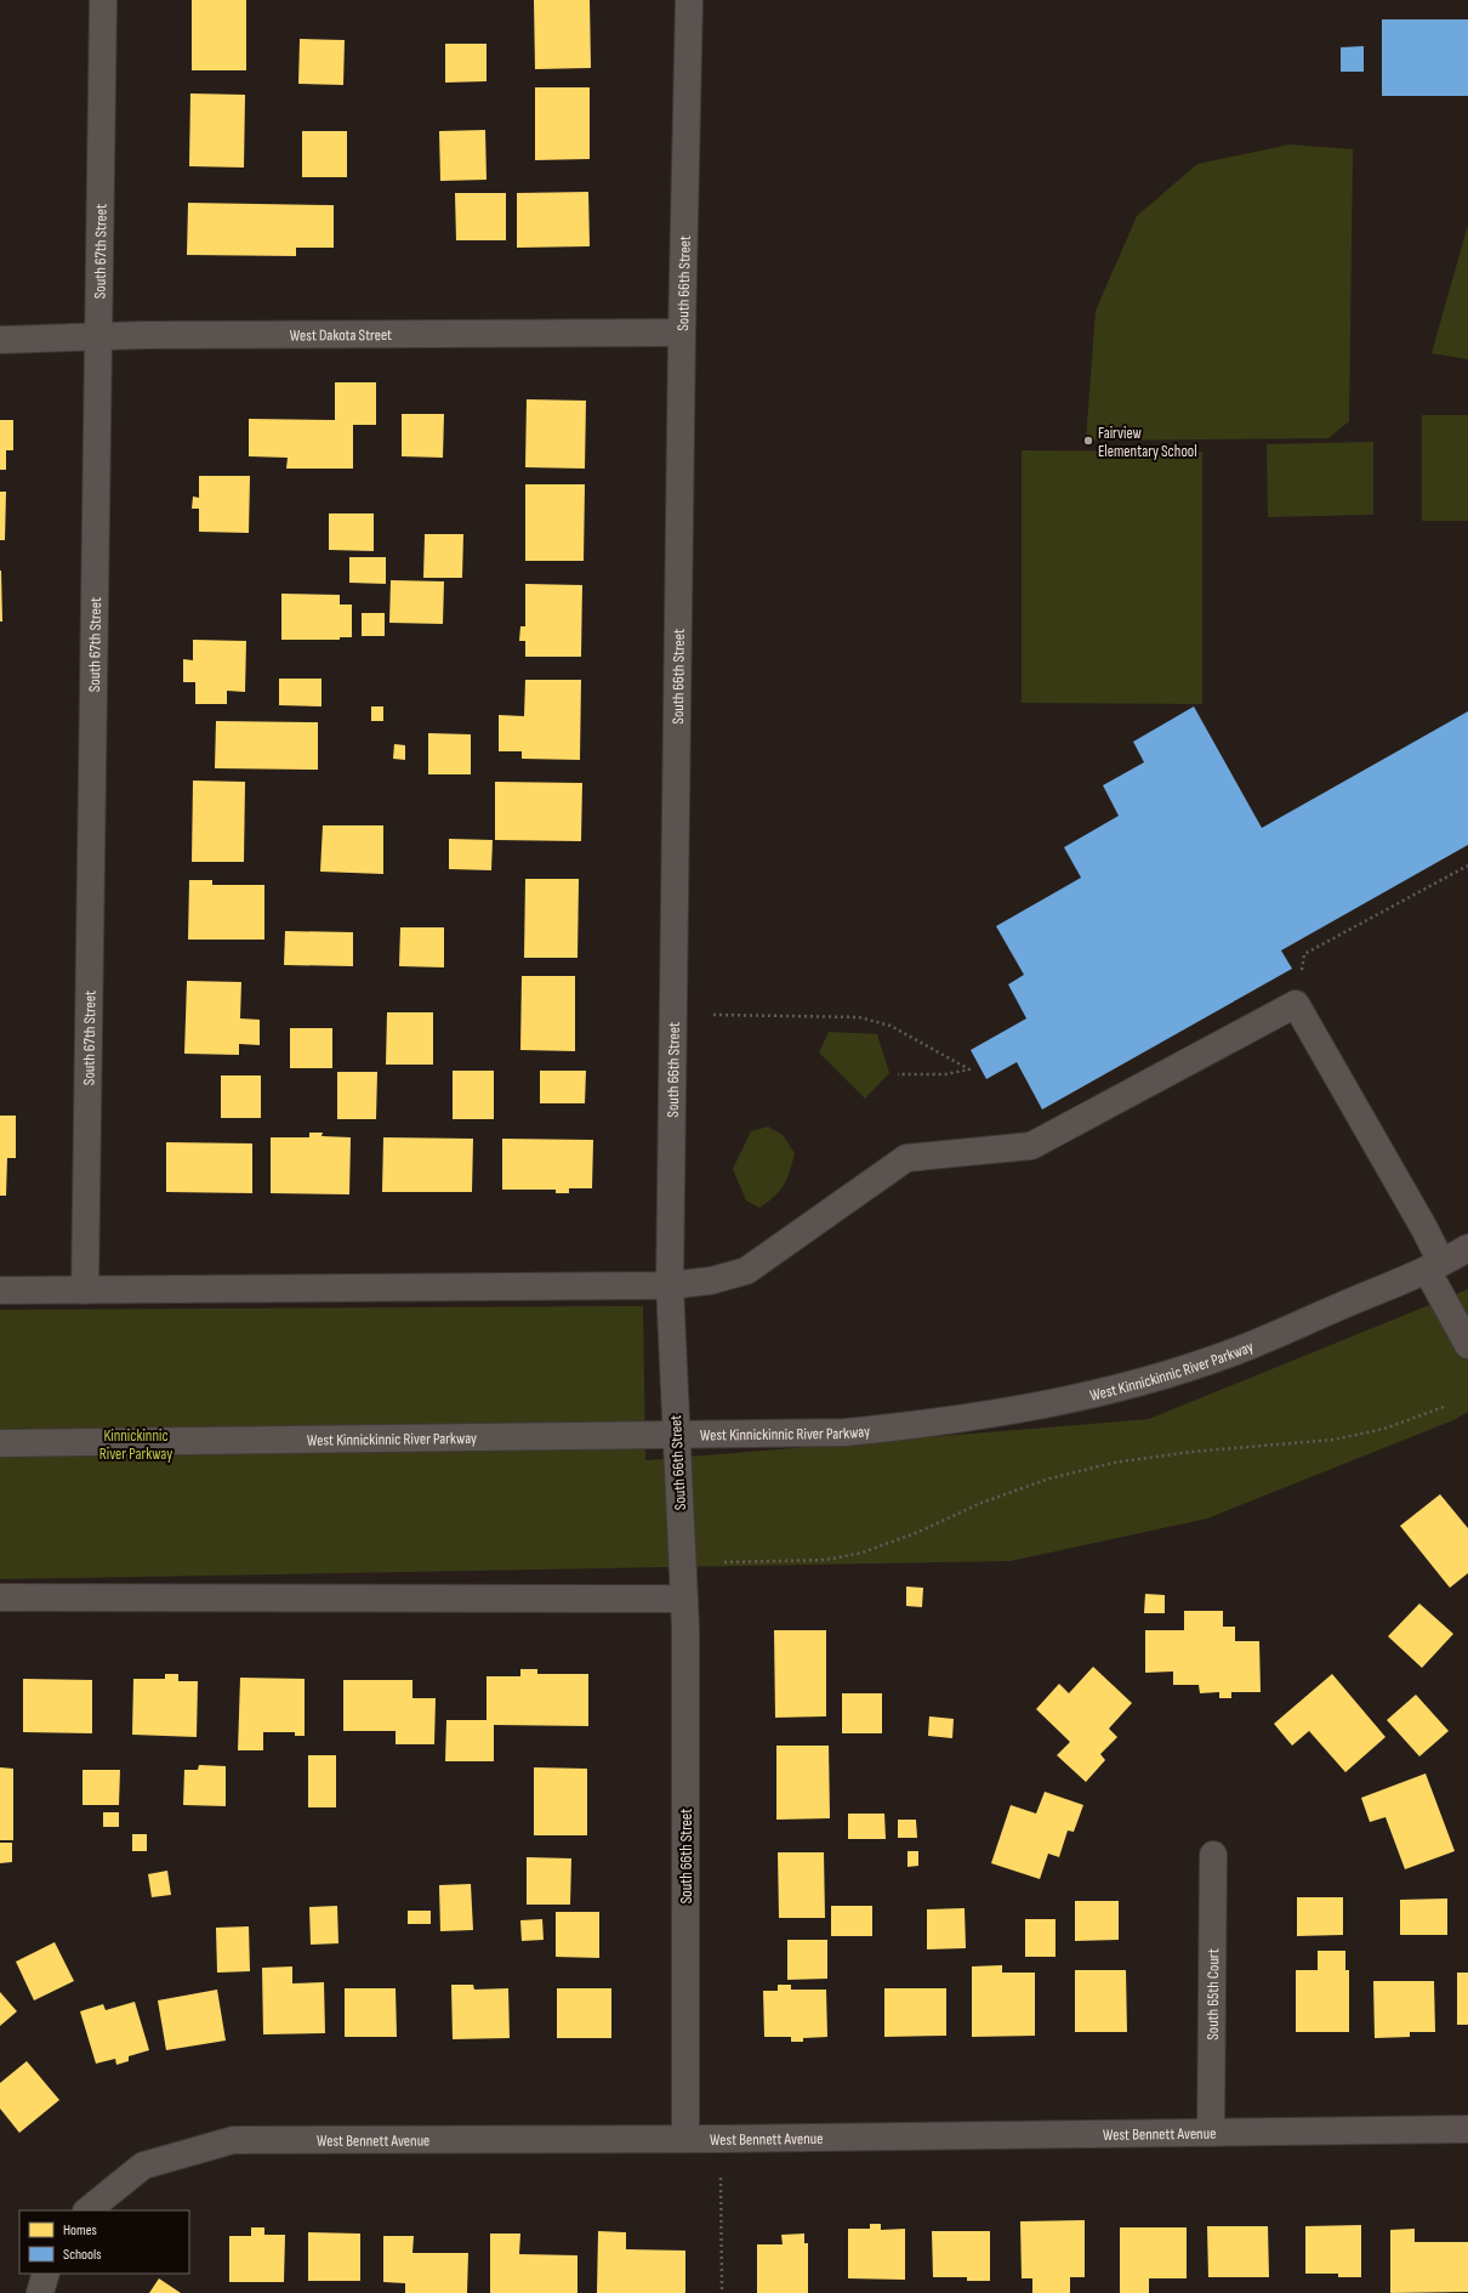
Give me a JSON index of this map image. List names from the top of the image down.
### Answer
{
  "streets": {
    "street": [
      "South 67th Street",
      "South 66th Street",
      "West Dakota Street",
      "West Kinnickinnic River Parkway",
      "South 65th Court",
      "West Bennett Avenue"
    ]
  },
  "crossings": [
    ["South 67th Street", "West Dakota Street"],
    ["South 66th Street", "West Dakota Street"],
    ["South 66th Street", "West Kinnickinnic River Parkway"],
    ["South 66th Street", "West Bennett Avenue"],
    ["South 65th Court", "West Bennett Avenue"]
  ],
  "parks": ["Kinnickinnic River Parkway"],
  "places": ["Fairview Elementary School"],
  "legend": ["Homes", "Schools"]
}
